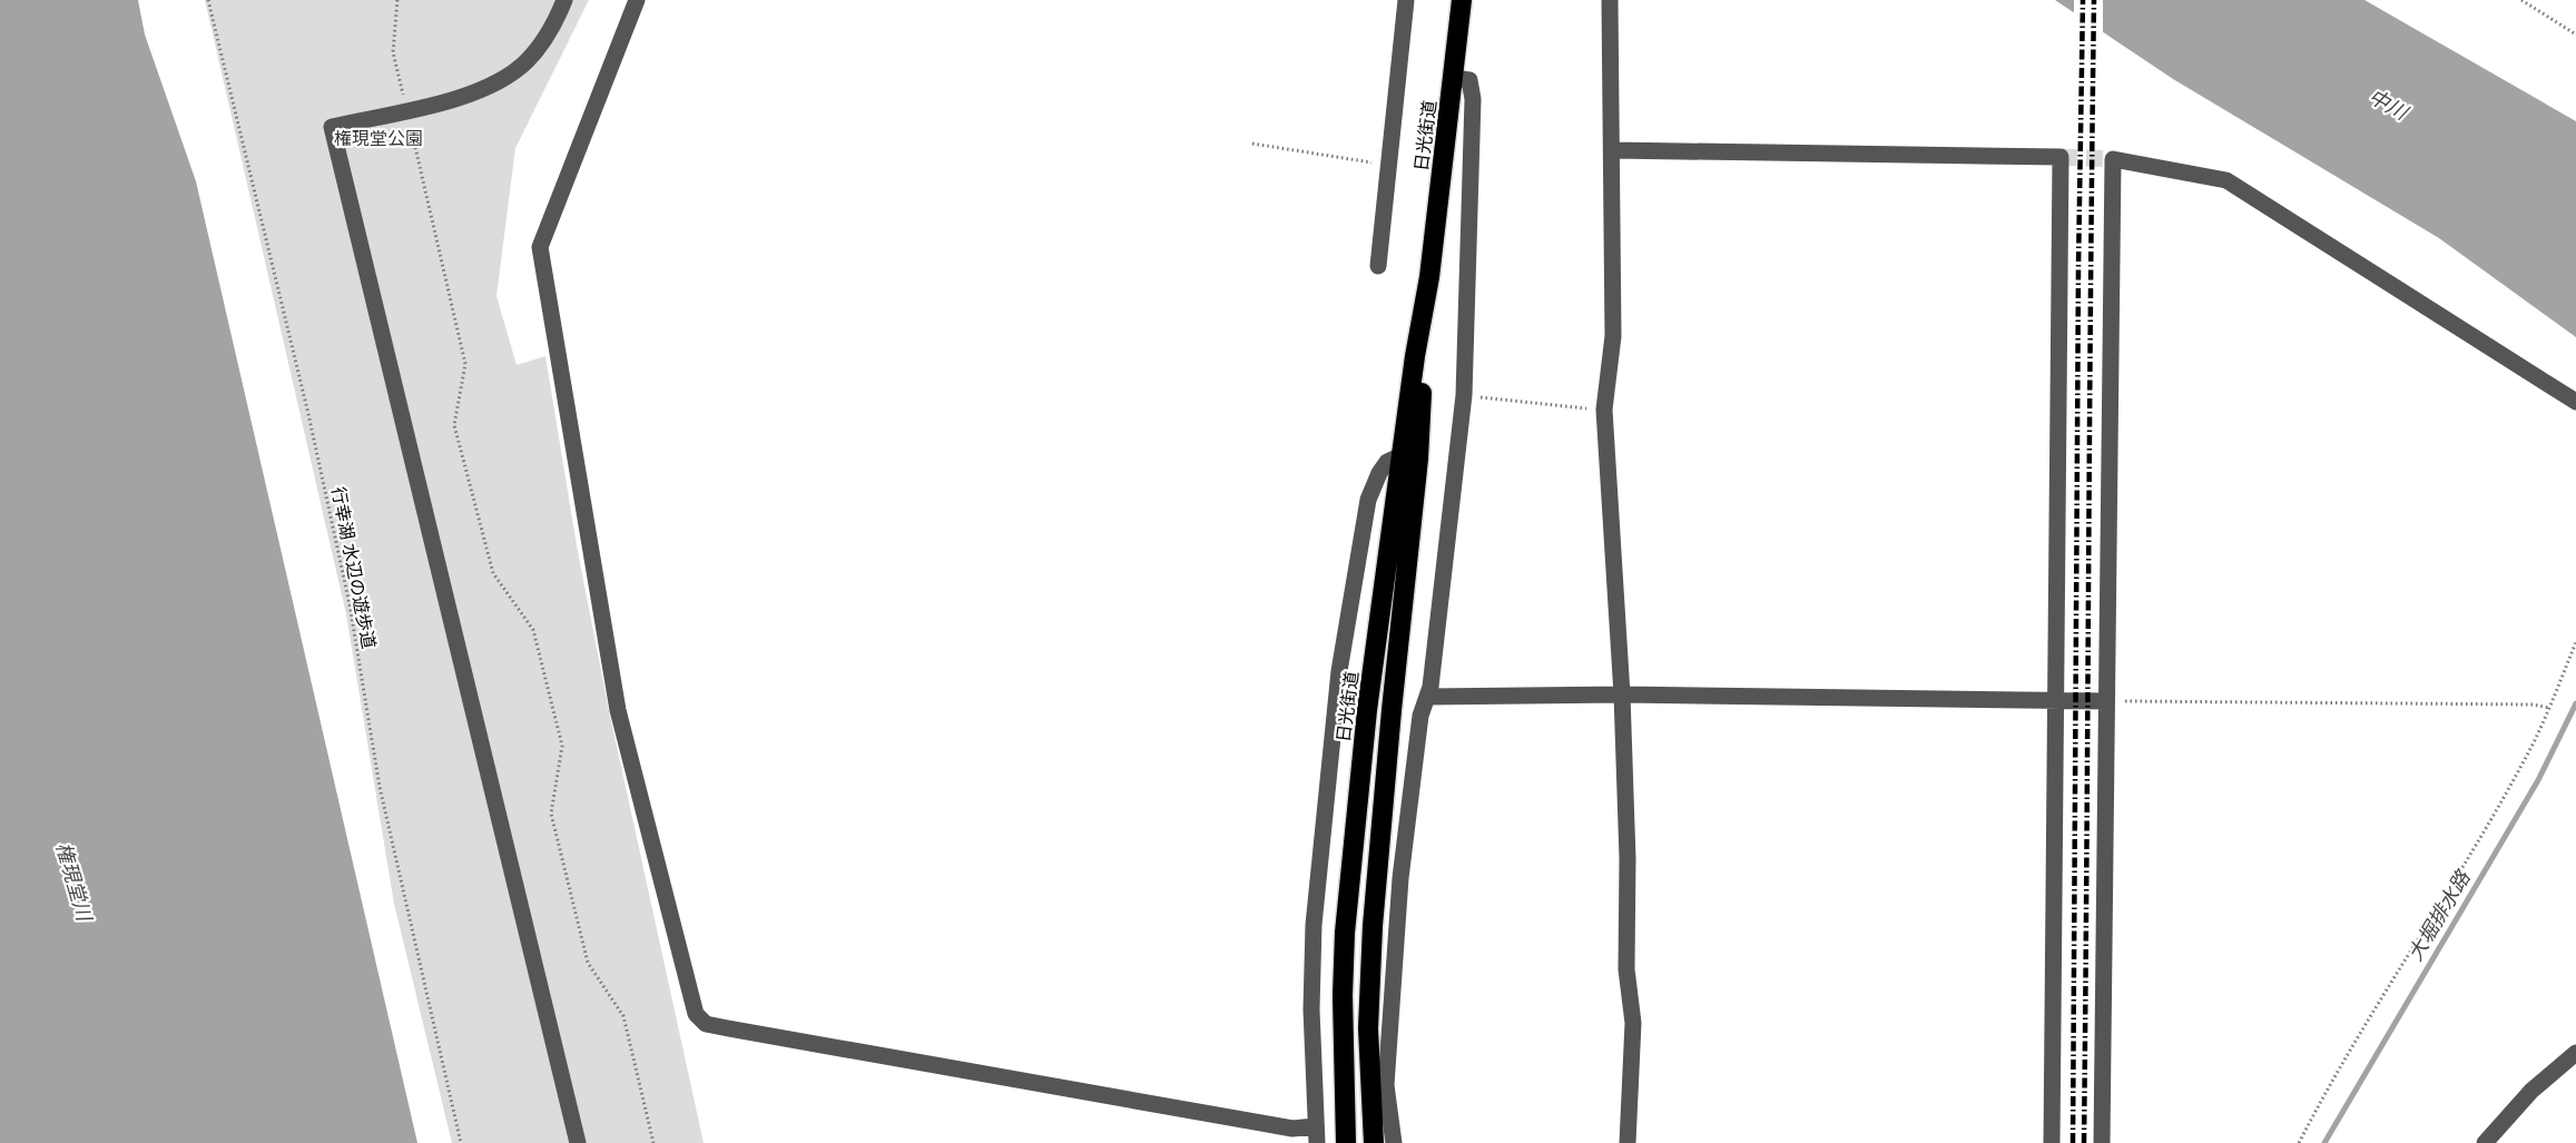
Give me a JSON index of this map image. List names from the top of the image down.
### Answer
{
  "streets": {
    "highway": ["日光街道"],
    "path": ["行幸湖 水辺の遊歩道"]
  },
  "water": ["中川", "権現堂川", "大堀排水路"],
  "parks": ["権現堂公園"]
}
